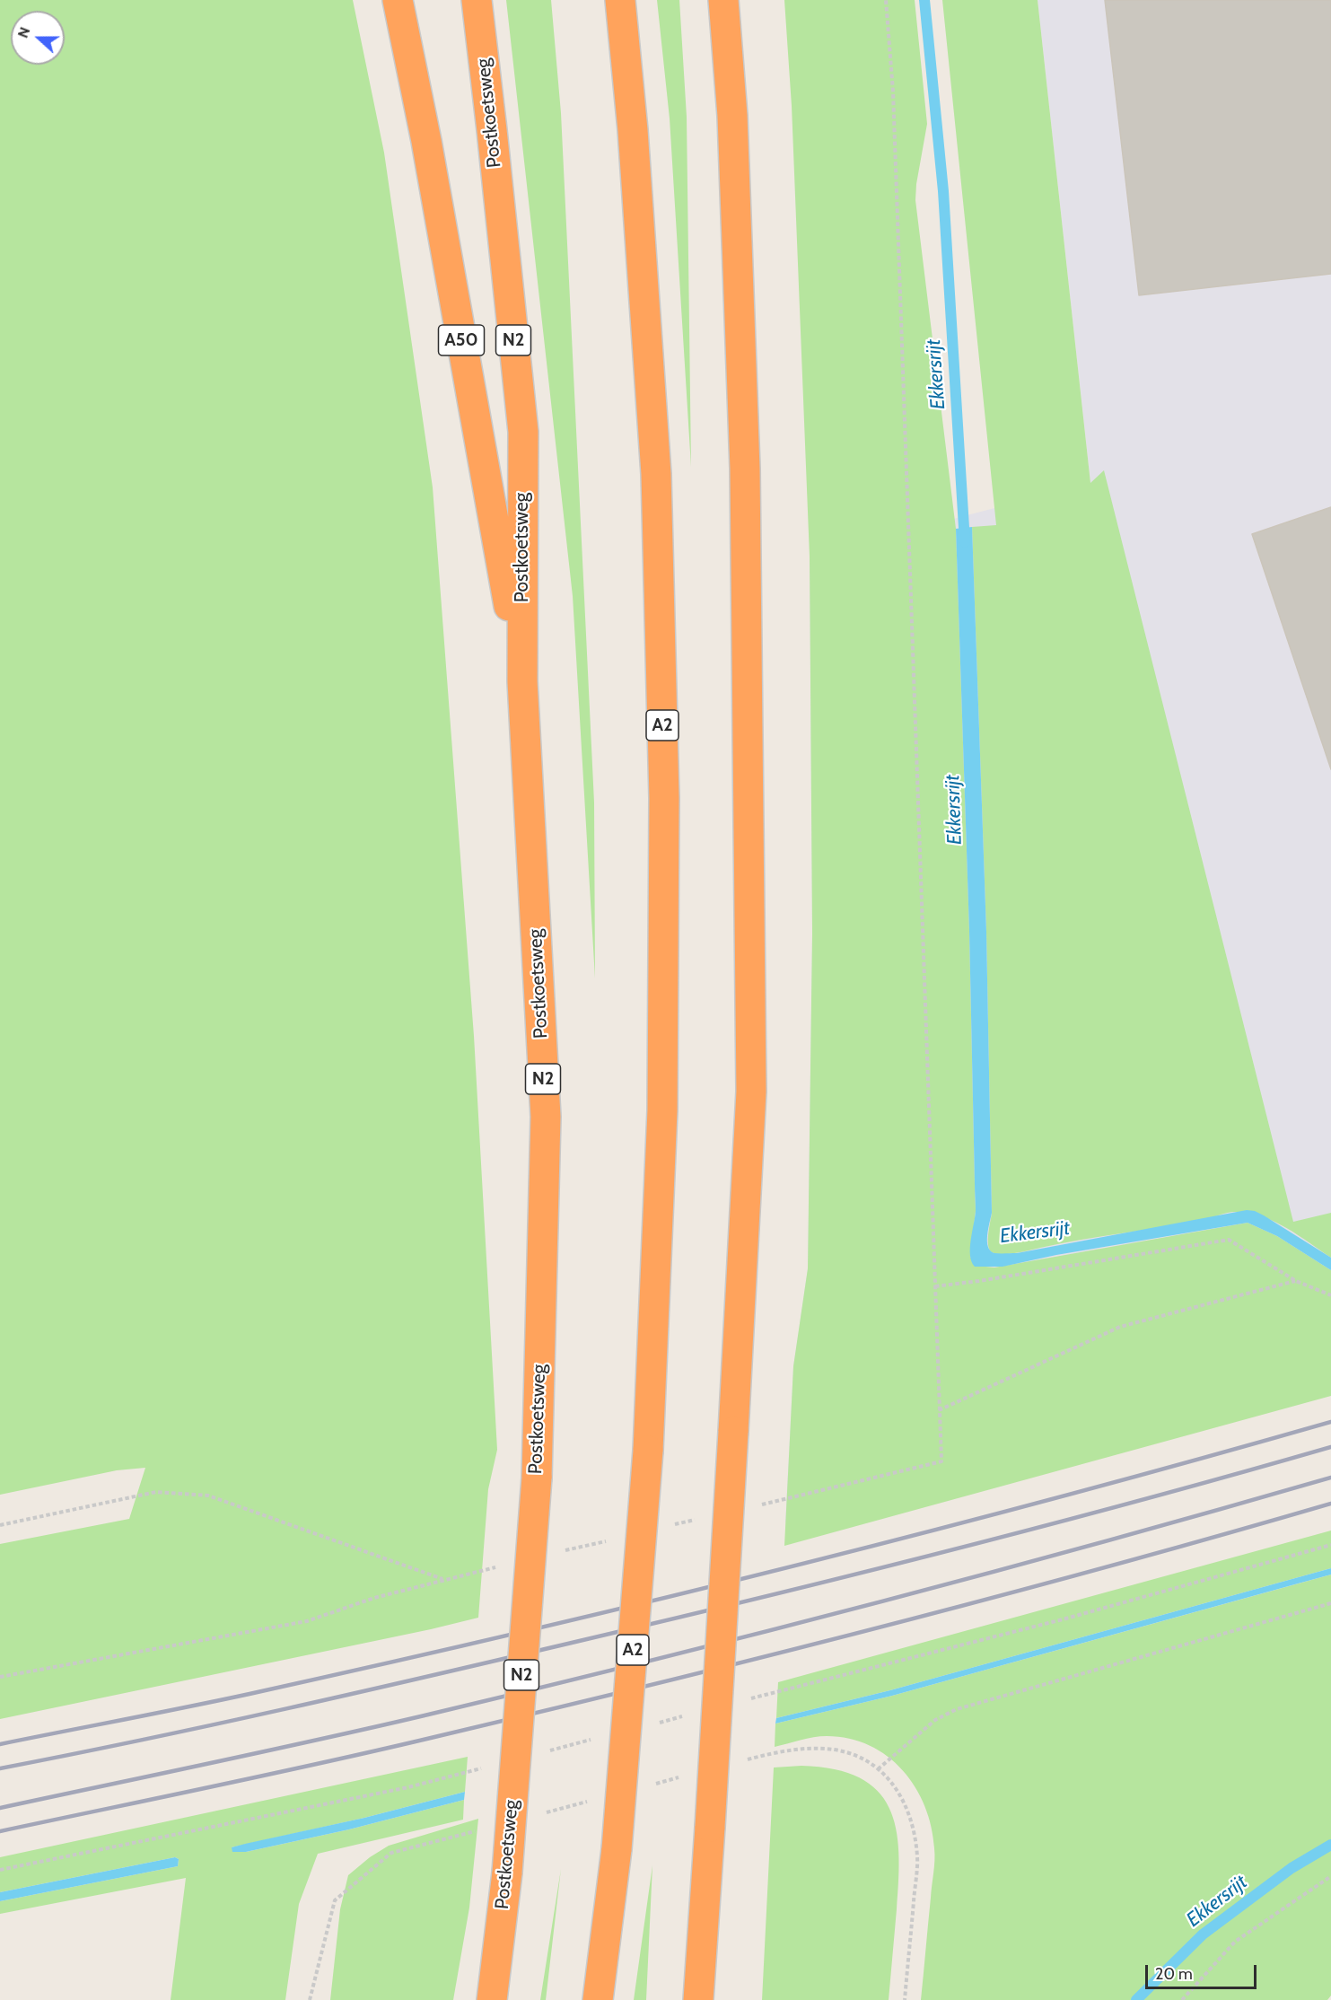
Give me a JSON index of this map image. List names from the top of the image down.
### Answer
{
  "streets": {
    "highway": [
      "Postkoetsweg",
      "A50",
      "N2",
      "A2"
    ]
  },
  "crossings": [
    ["Postkoetsweg", "A50"]
  ],
  "water": ["Ekkersrijt"],
  "scale_bar": "20 m",
  "north": "left"
}
